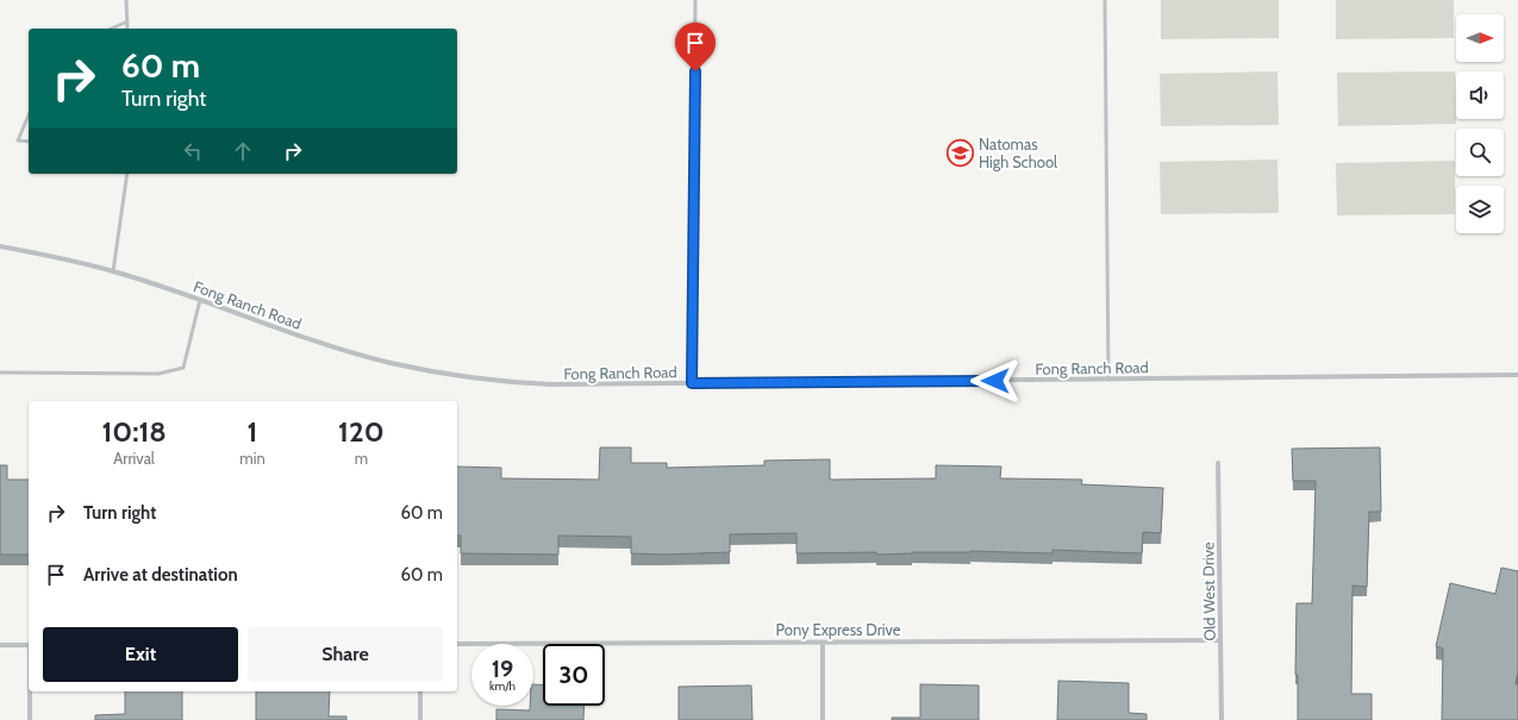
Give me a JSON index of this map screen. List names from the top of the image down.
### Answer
{
  "streets": {
    "street": ["Fong Ranch Road", "Old West Drive", "Pony Express Drive"]
  },
  "crossings": [
    ["Old West Drive", "Pony Express Drive"]
  ],
  "places": {
    "school or university": ["Natomas High School"]
  },
  "north": "right",
  "page": {
    "turn": ["60 m", "Turn right"],
    "eta": [
      "10:18",
      "Arrival",
      "1",
      "min",
      "120",
      "m"
    ],
    "list": [
      {
        "name": "Turn right",
        "value": "60 m"
      },
      {
        "name": "Arrive at destination",
        "value": "60 m"
      }
    ],
    "buttons": ["Exit", "Share"],
    "speed": "19 km/h",
    "limit": "30"
  }
}
